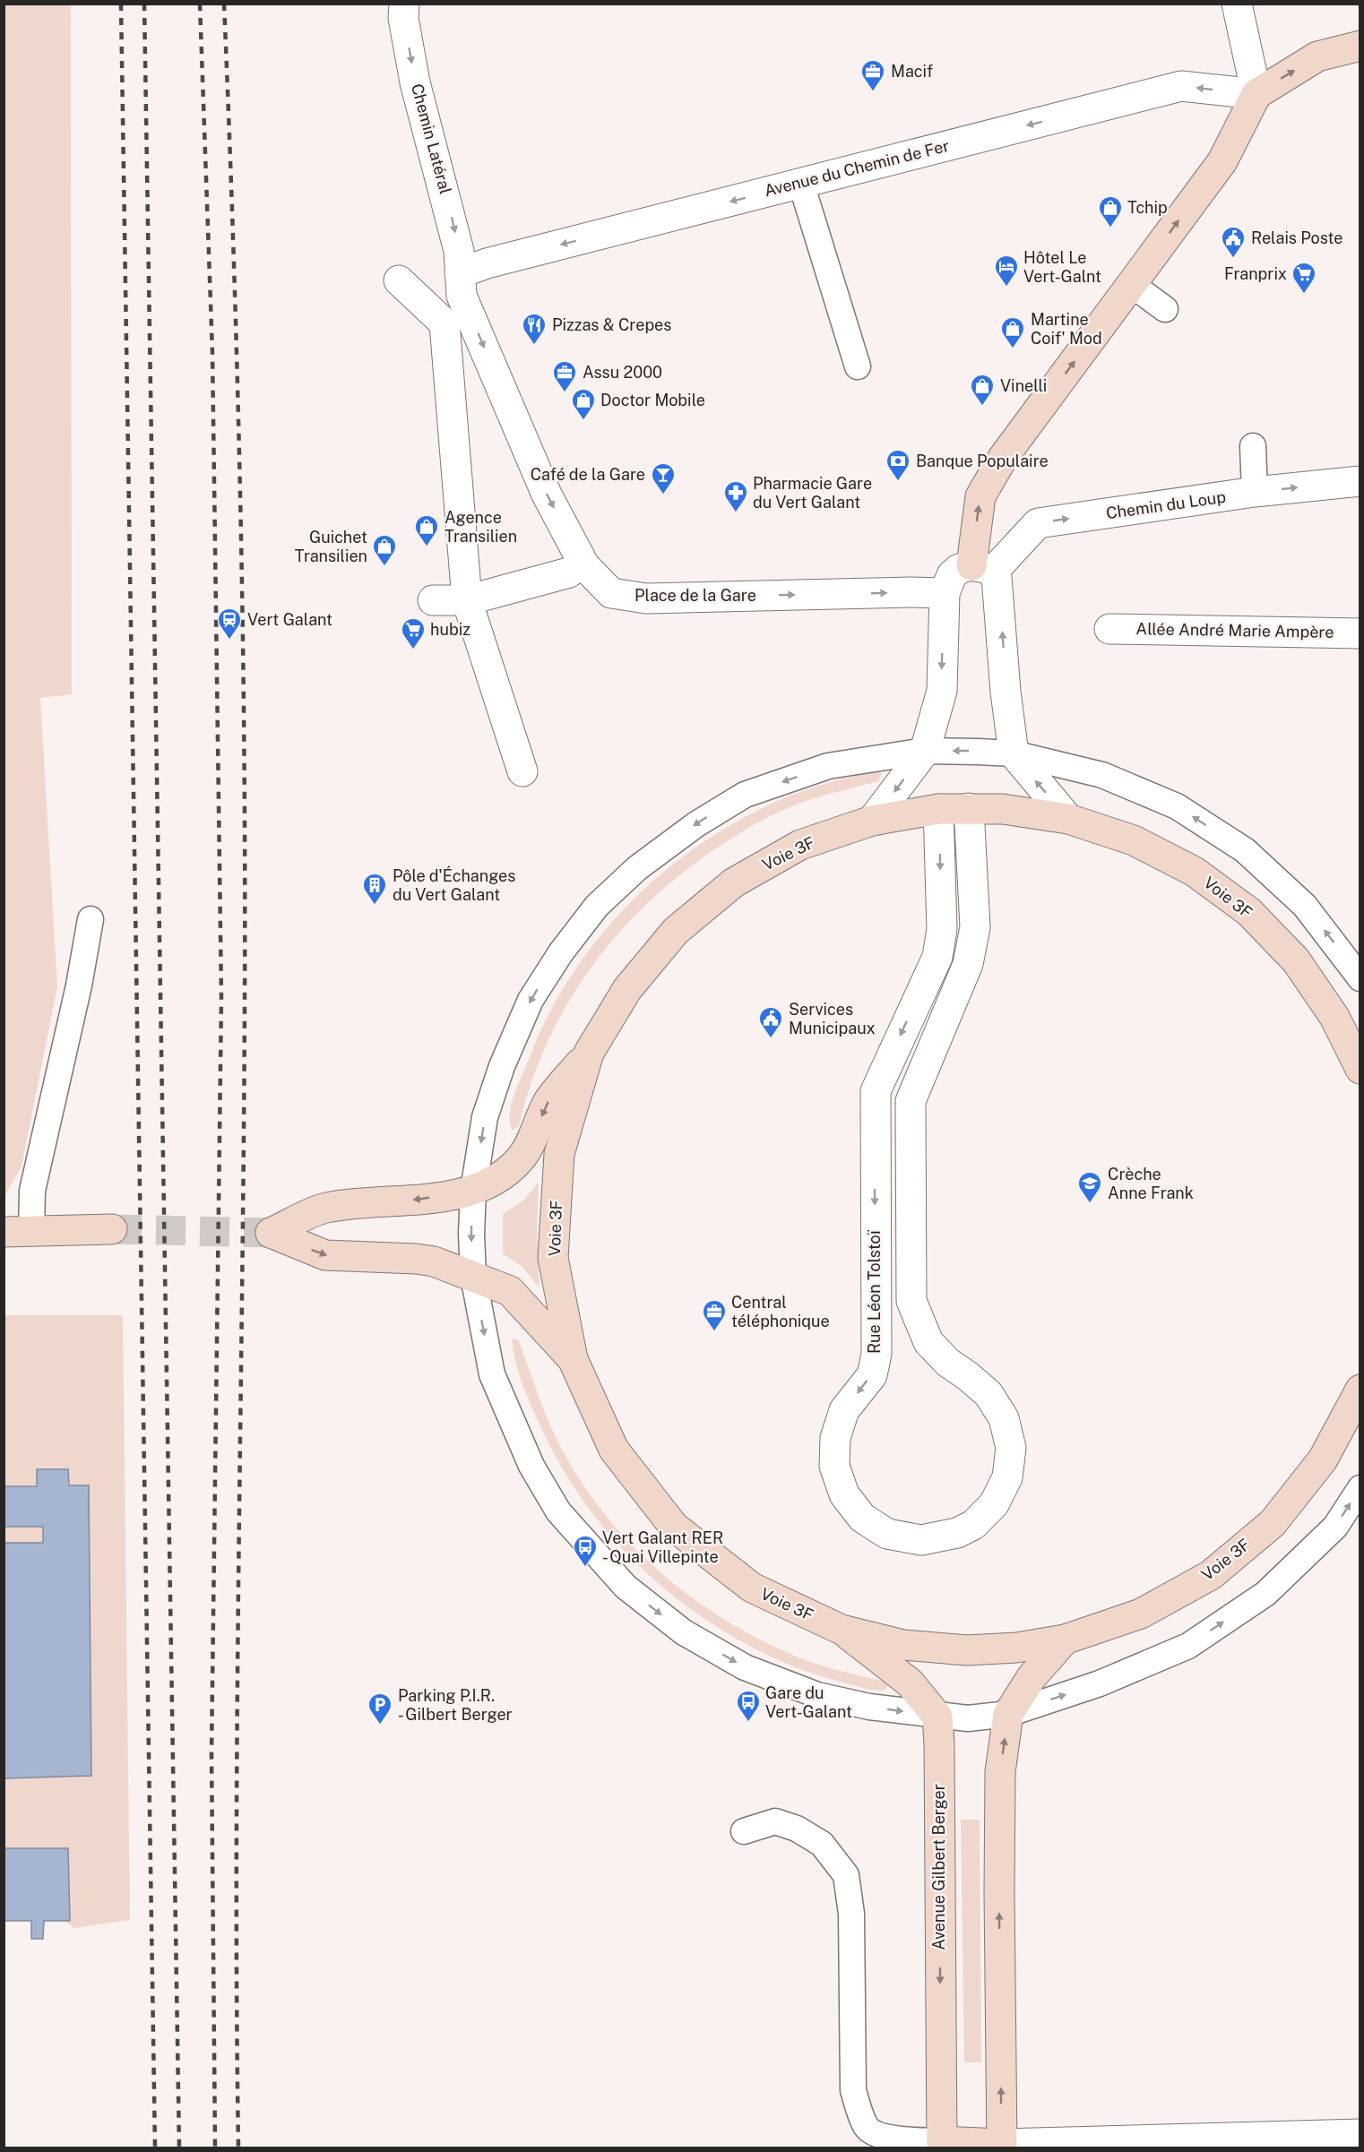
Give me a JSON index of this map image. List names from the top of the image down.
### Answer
{
  "streets": {
    "main road": ["Voie 3F", "Avenue Gilbert Berger"],
    "street": [
      "Chemin Latéral",
      "Avenue du Chemin de Fer",
      "Chemin du Loup",
      "Place de la Gare",
      "Allée André Marie Ampère",
      "Rue Léon Tolstoï"
    ]
  },
  "crossings": [
    ["Chemin Latéral", "Avenue du Chemin de Fer"],
    ["Chemin Latéral", "Place de la Gare"],
    ["Avenue du Chemin de Fer", "Place de la Gare"],
    ["Voie 3F", "Rue Léon Tolstoï"]
  ],
  "one_way": [
    "Chemin Latéral",
    "Avenue du Chemin de Fer",
    "Chemin du Loup",
    "Place de la Gare"
  ],
  "places": {
    "office": ["Macif", "Assu 2000", "Central téléphonique"],
    "shop": [
      "Tchip",
      "Martine Coif' Mod",
      "Vinelli",
      "Doctor Mobile",
      "Agence Transilien",
      "Guichet Transilien"
    ],
    "public building": ["Relais Poste", "Services Municipaux"],
    "hotel": ["Hôtel Le Vert-Galnt"],
    "supermarket": ["Franprix", "hubiz"],
    "restaurant": ["Pizzas & Crepes"],
    "bank": ["Banque Populaire"],
    "bar": ["Café de la Gare"],
    "pharmacy": ["Pharmacie Gare du Vert Galant"],
    "station": ["Vert Galant"],
    "building": ["Pôle d'Échanges du Vert Galant"],
    "school or university": ["Crèche Anne Frank"],
    "bus stop": ["Vert Galant RER - Quai Villepinte", "Gare du Vert-Galant"],
    "parking": ["Parking P.I.R. - Gilbert Berger"]
  }
}
